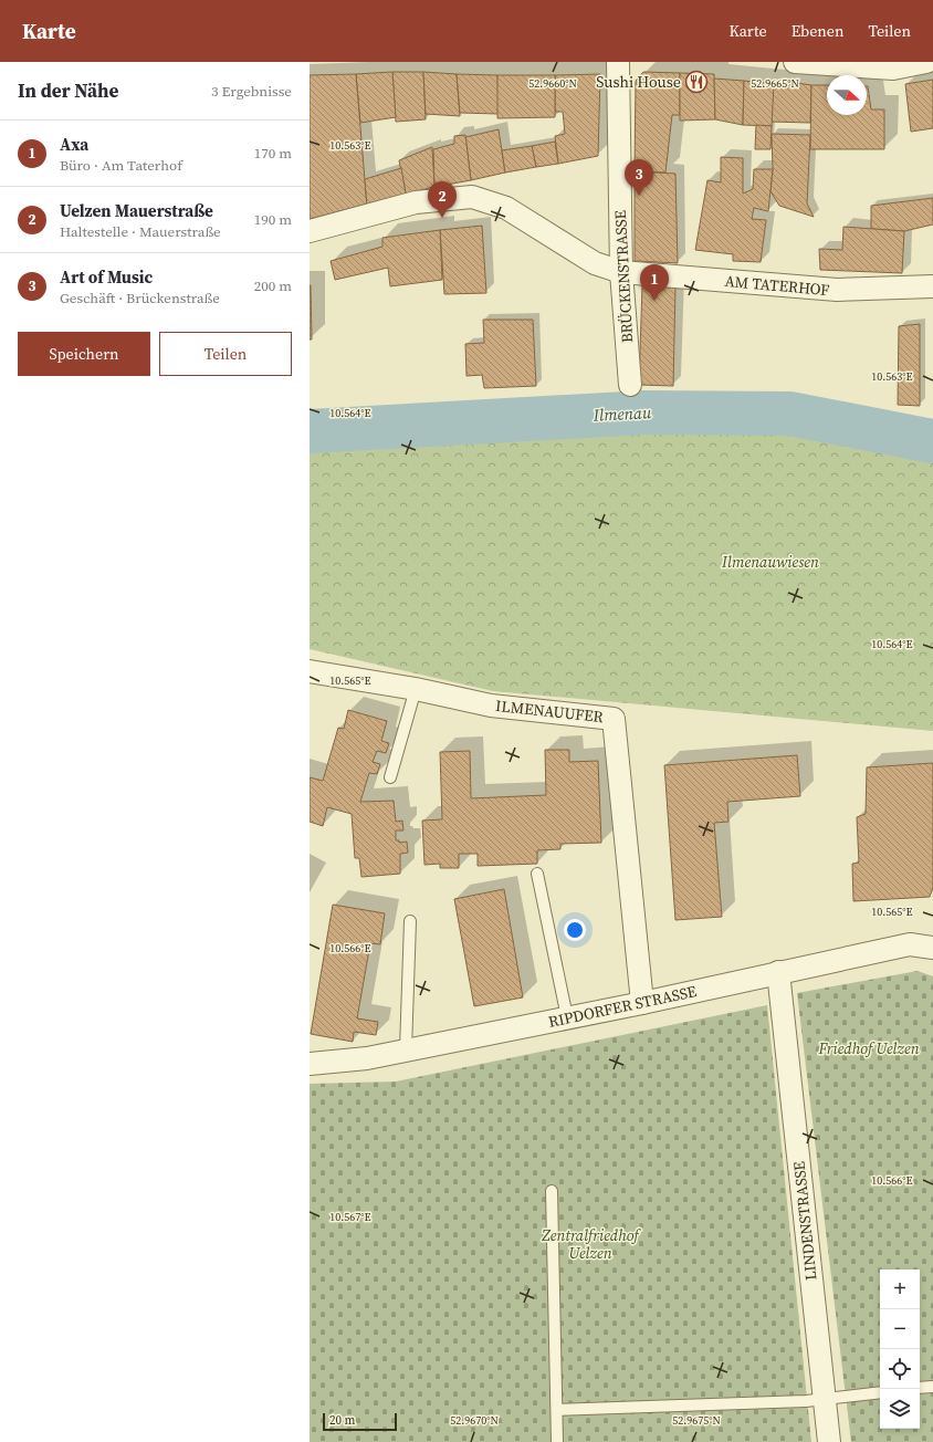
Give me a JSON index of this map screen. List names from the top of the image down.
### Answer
{
  "streets": {
    "street": [
      "BRÜCKENSTRASSE",
      "AM TATERHOF",
      "ILMENAUUFER",
      "RIPDORFER STRASSE",
      "LINDENSTRASSE"
    ]
  },
  "crossings": [
    ["BRÜCKENSTRASSE", "AM TATERHOF"],
    ["ILMENAUUFER", "RIPDORFER STRASSE"],
    ["RIPDORFER STRASSE", "LINDENSTRASSE"]
  ],
  "water": ["Ilmenau"],
  "parks": ["Ilmenauwiesen", "Friedhof Uelzen", "Zentralfriedhof Uelzen"],
  "places": {
    "restaurant": ["Sushi House"]
  },
  "scale_bar": "20 m",
  "north": "right",
  "page": {
    "header": "Karte",
    "nav": ["Karte", "Ebenen", "Teilen"],
    "heading": ["In der Nähe", "3 Ergebnisse"],
    "list": [
      {
        "mark": "1",
        "name": "Axa",
        "note": "Büro · Am Taterhof",
        "value": "170 m"
      },
      {
        "mark": "2",
        "name": "Uelzen Mauerstraße",
        "note": "Haltestelle · Mauerstraße",
        "value": "190 m"
      },
      {
        "mark": "3",
        "name": "Art of Music",
        "note": "Geschäft · Brückenstraße",
        "value": "200 m"
      }
    ],
    "pins": ["3", "2", "1"],
    "buttons": ["Speichern", "Teilen"],
    "map_buttons": ["+", "−"],
    "scale": "20 m"
  },
  "coordinates": [
    "52.9660°N",
    "52.9665°N",
    "10.563°E",
    "10.564°E",
    "10.565°E",
    "10.566°E",
    "10.567°E",
    "52.9670°N",
    "52.9675°N"
  ]
}
